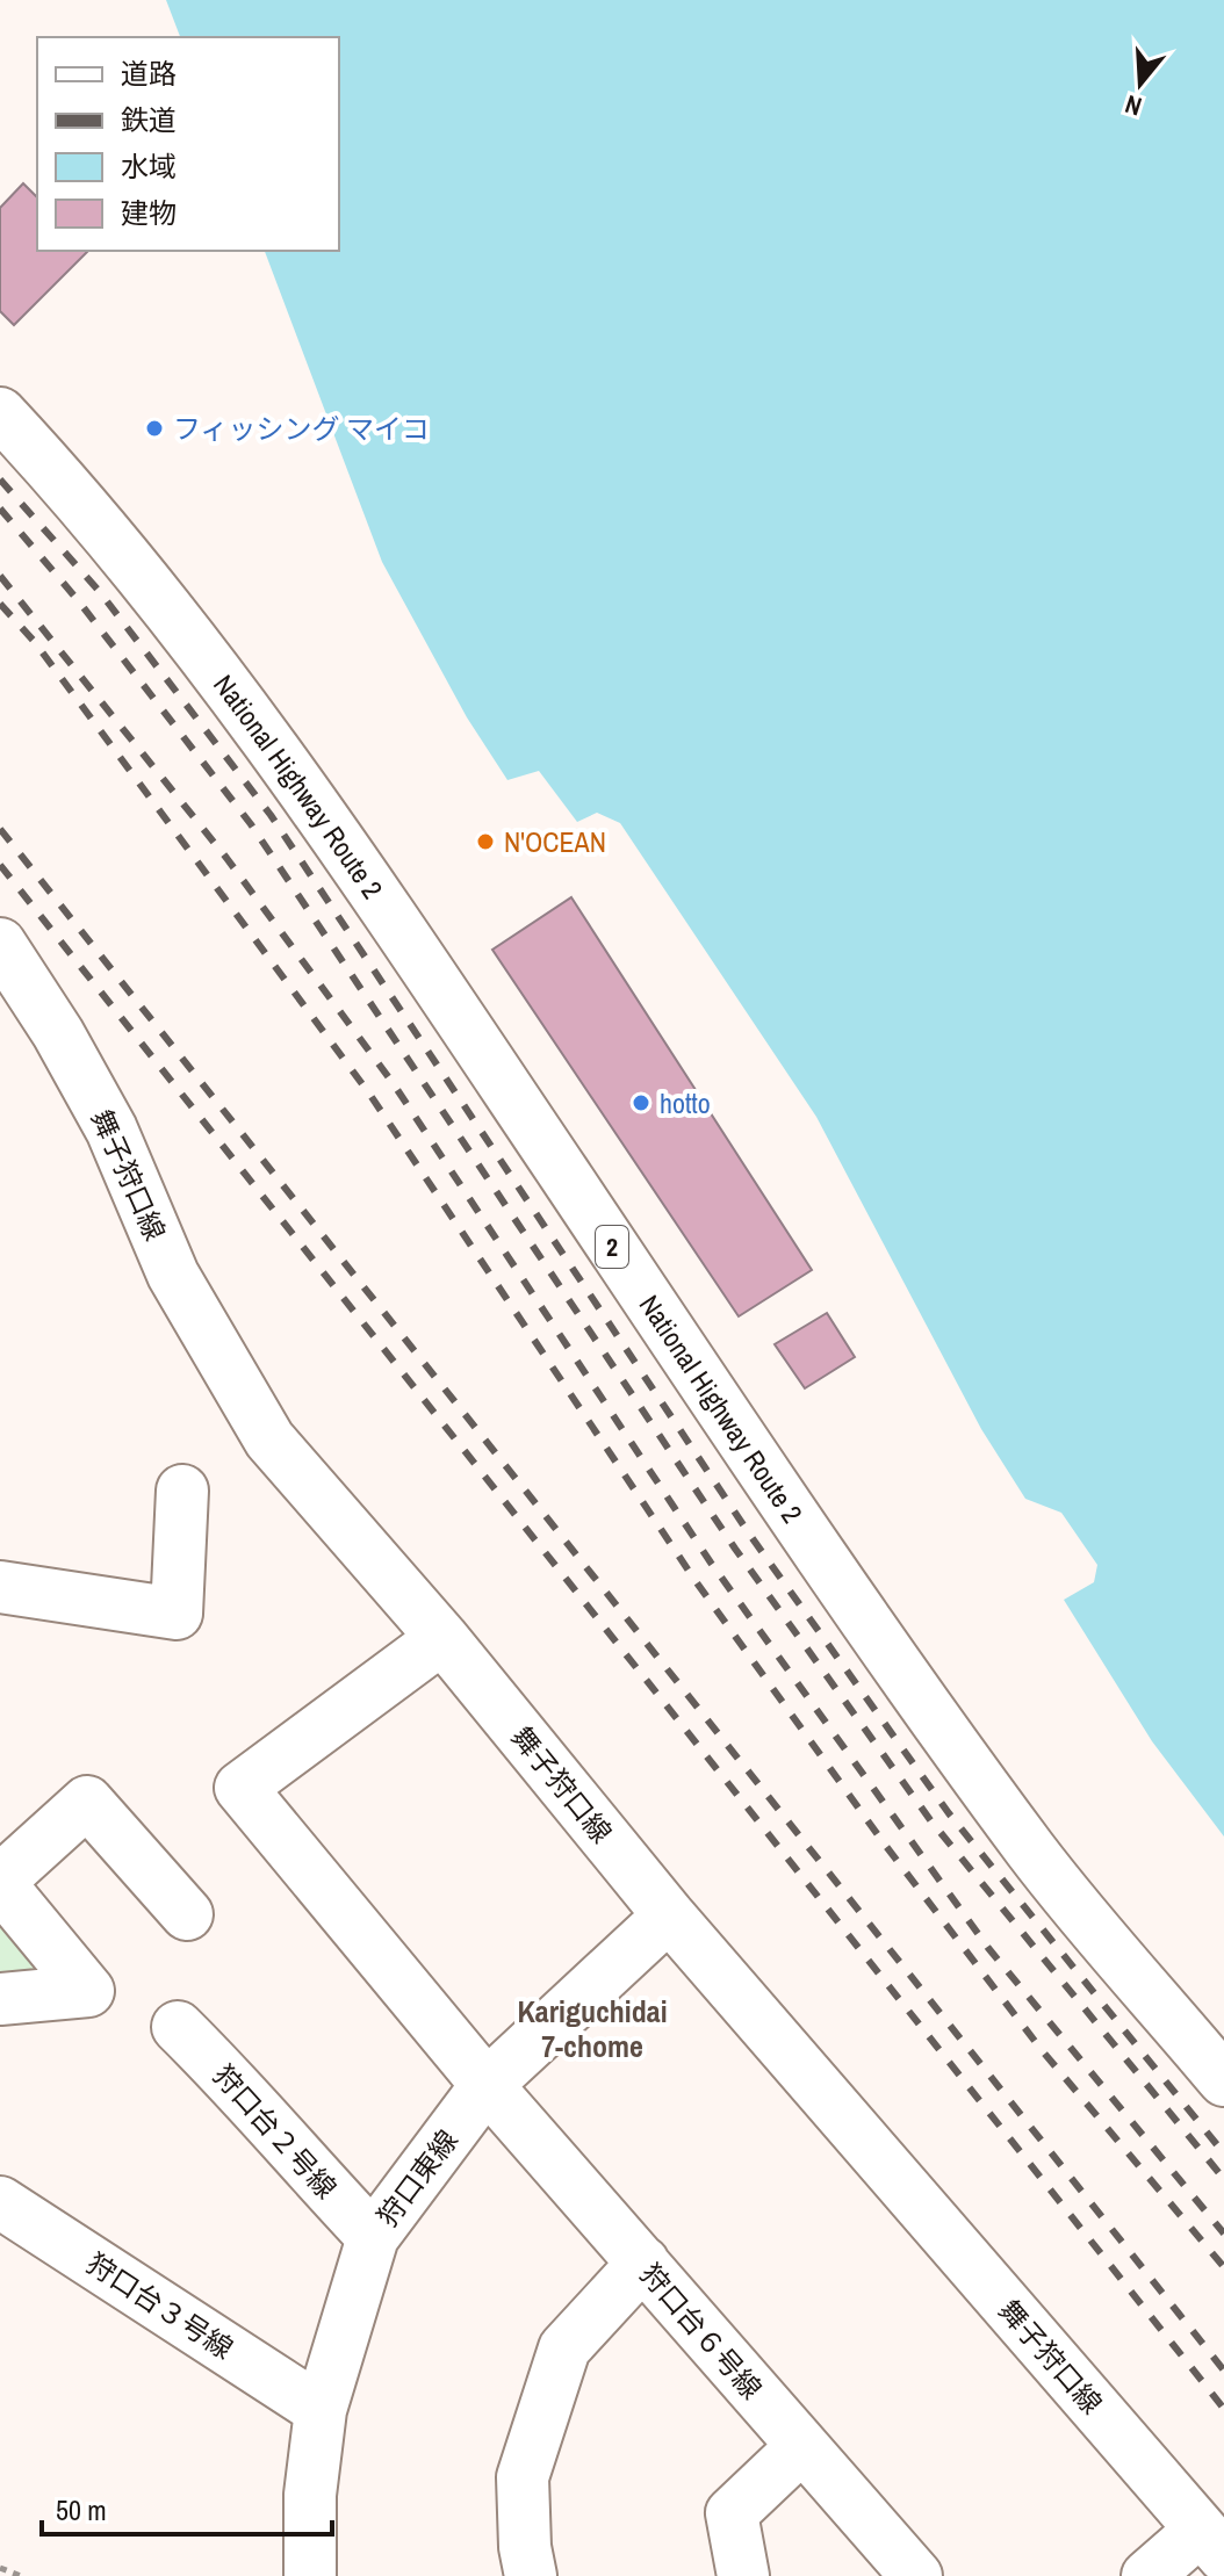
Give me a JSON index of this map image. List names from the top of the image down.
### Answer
{
  "streets": {
    "main road": [
      "National Highway Route 2",
      "舞子狩口線",
      "2",
      "狩口台２号線",
      "狩口東線",
      "狩口台３号線",
      "狩口台６号線"
    ]
  },
  "crossings": [
    ["舞子狩口線", "狩口東線"],
    ["舞子狩口線", "狩口台６号線"],
    ["狩口台２号線", "狩口東線"],
    ["狩口東線", "狩口台３号線"],
    ["狩口東線", "狩口台６号線"]
  ],
  "districts": ["Kariguchidai 7-chome"],
  "places": ["フィッシング マイコ", "N'OCEAN", "hotto"],
  "legend": [
    "道路",
    "鉄道",
    "水域",
    "建物"
  ],
  "scale_bar": "50 m",
  "north": "bottom"
}
